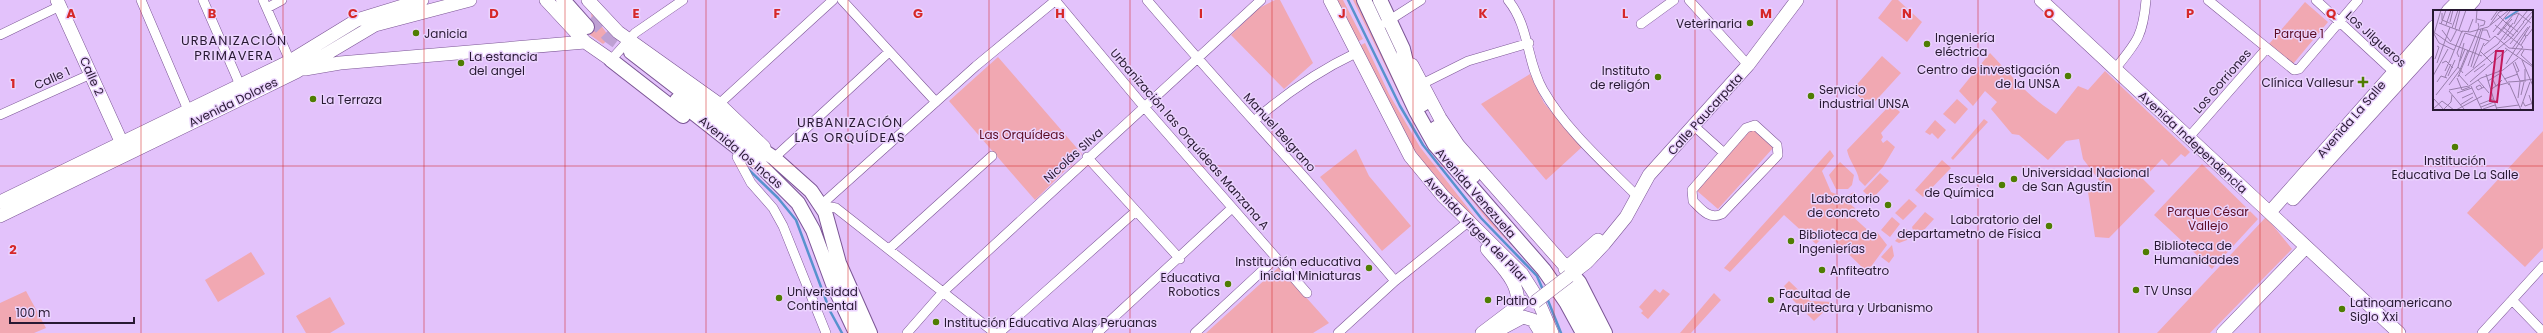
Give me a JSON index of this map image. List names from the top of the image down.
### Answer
{
  "streets": {
    "main road": [
      "Calle 2",
      "Avenida Dolores",
      "Calle Paucarpata",
      "Avenida La Salle",
      "Avenida Independencia",
      "Avenida los Incas",
      "Avenida Venezuela",
      "Avenida Virgen del Pilar"
    ],
    "street": [
      "Los Jilgueros",
      "Calle 1",
      "Los Gorriones",
      "Manuel Belgrano",
      "Urbanización las Orquídeas Manzana A",
      "Nicolás SIlva"
    ]
  },
  "crossings": [
    ["Los Jilgueros", "Los Gorriones"],
    ["Los Jilgueros", "Avenida La Salle"],
    ["Calle 2", "Calle 1"],
    ["Calle 2", "Avenida Dolores"],
    ["Los Gorriones", "Avenida Independencia"],
    ["Calle Paucarpata", "Avenida Venezuela"],
    ["Avenida La Salle", "Avenida Independencia"],
    ["Manuel Belgrano", "Nicolás SIlva"],
    ["Urbanización las Orquídeas Manzana A", "Nicolás SIlva"]
  ],
  "districts": ["URBANIZACIÓN PRIMAVERA", "URBANIZACIÓN LAS ORQUÍDEAS"],
  "parks": ["Parque 1", "Las Orquídeas", "Parque César Vallejo"],
  "places": {
    "other": [
      "Veterinaria",
      "Janicia",
      "Ingeniería eléctrica",
      "La estancia del angel",
      "Centro de investigación de la UNSA",
      "Instituto de religón",
      "Servicio industrial UNSA",
      "La Terraza",
      "Institución Educativa De La Salle",
      "Universidad Nacional de San Agustín",
      "Escuela de Química",
      "Laboratorio de concreto",
      "Laboratorio del departametno de Física",
      "Biblioteca de Ingenierías",
      "Biblioteca de Humanidades",
      "Institución educativa inicial Miniaturas",
      "Anfiteatro",
      "Educativa Robotics",
      "TV Unsa",
      "Universidad Continental",
      "Platino",
      "Facultad de Arquitectura y Urbanismo",
      "Latinoamericano Siglo Xxi",
      "Institución Educativa Alas Peruanas"
    ],
    "health": ["Clínica Vallesur"]
  },
  "scale_bar": "100 m",
  "grid": {
    "columns": [
      "A",
      "B",
      "C",
      "D",
      "E",
      "F",
      "G",
      "H",
      "I",
      "J",
      "K",
      "L",
      "M",
      "N",
      "O",
      "P",
      "Q"
    ],
    "rows": ["1", "2"]
  }
}
